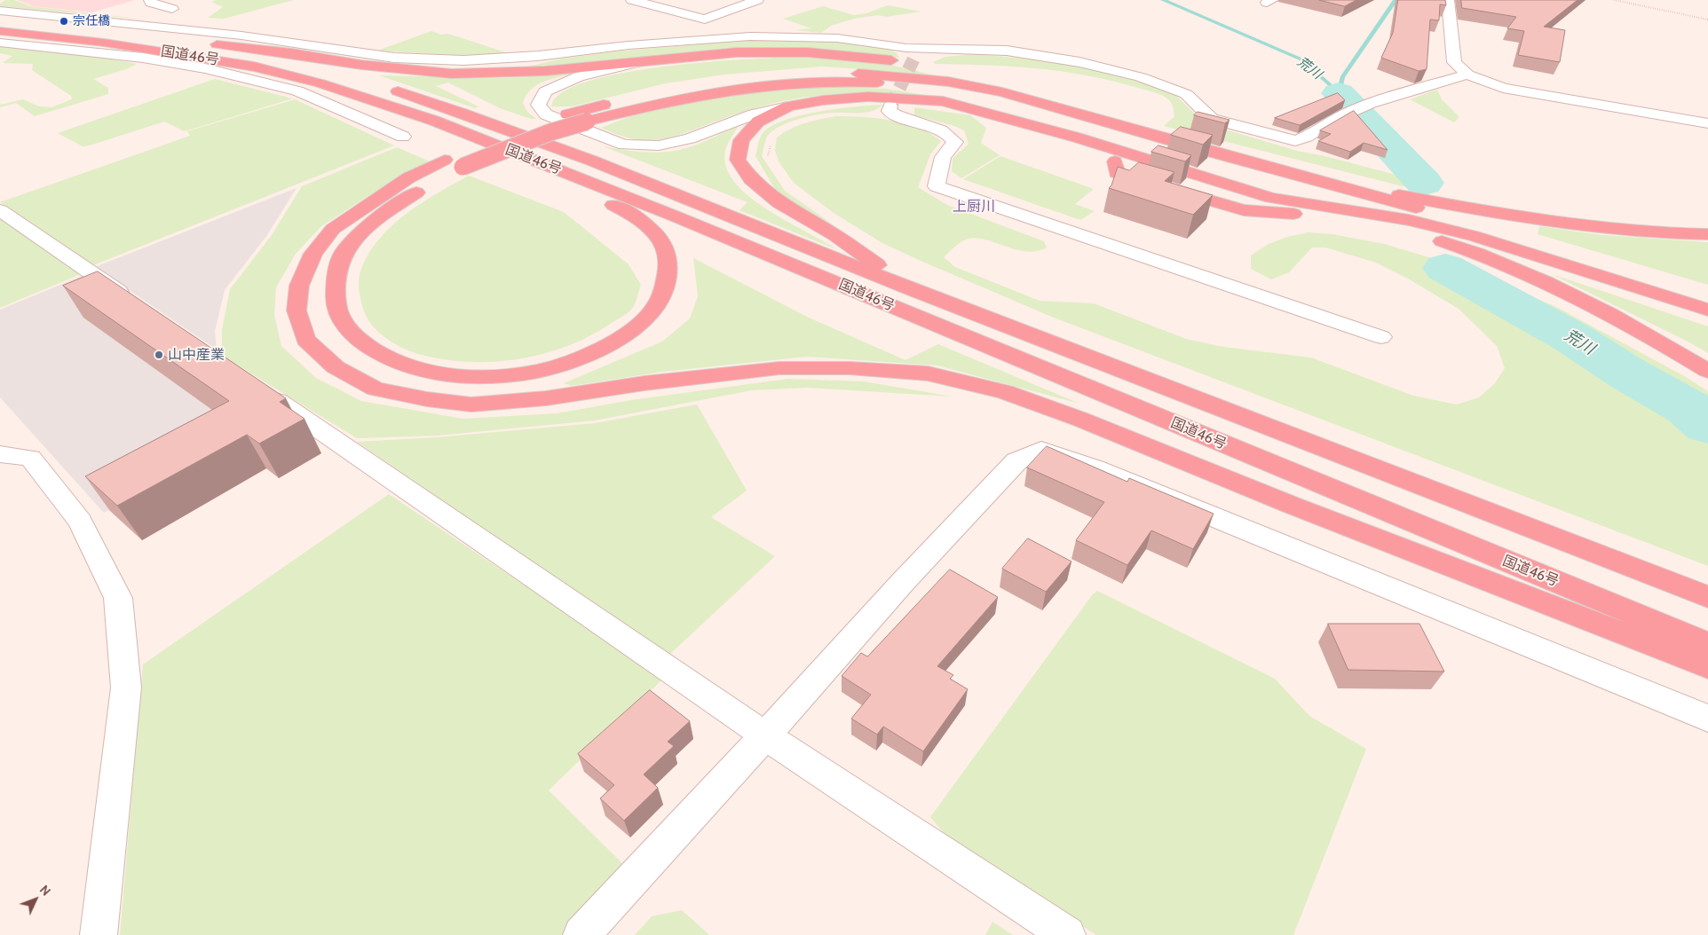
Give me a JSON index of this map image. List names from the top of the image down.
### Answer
{
  "streets": {
    "highway": ["国道46号"]
  },
  "districts": ["上厨川"],
  "water": ["荒川"],
  "places": ["宗任橋", "山中産業"],
  "north": "top right"
}
